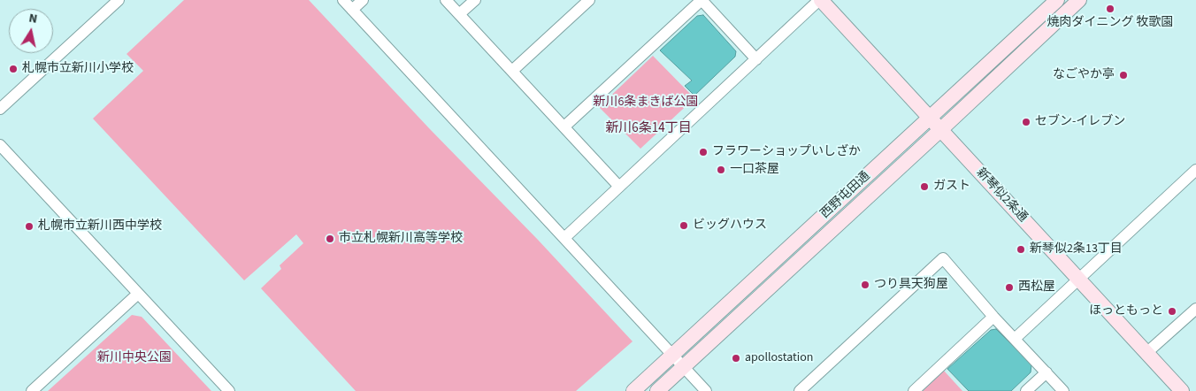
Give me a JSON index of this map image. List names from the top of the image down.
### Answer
{
  "streets": {
    "street": ["西野屯田通", "新琴似2条通"]
  },
  "crossings": [
    ["西野屯田通", "新琴似2条通"]
  ],
  "districts": ["新川6条14丁目"],
  "parks": ["新川6条まきば公園", "新川中央公園"],
  "places": [
    "焼肉ダイニング 牧歌園",
    "札幌市立新川小学校",
    "なごやか亭",
    "セブン-イレブン",
    "フラワーショップいしざか",
    "一口茶屋",
    "ガスト",
    "ビッグハウス",
    "札幌市立新川西中学校",
    "市立札幌新川高等学校",
    "新琴似2条13丁目",
    "つり具天狗屋",
    "西松屋",
    "ほっともっと",
    "apollostation"
  ],
  "north": "top"
}
